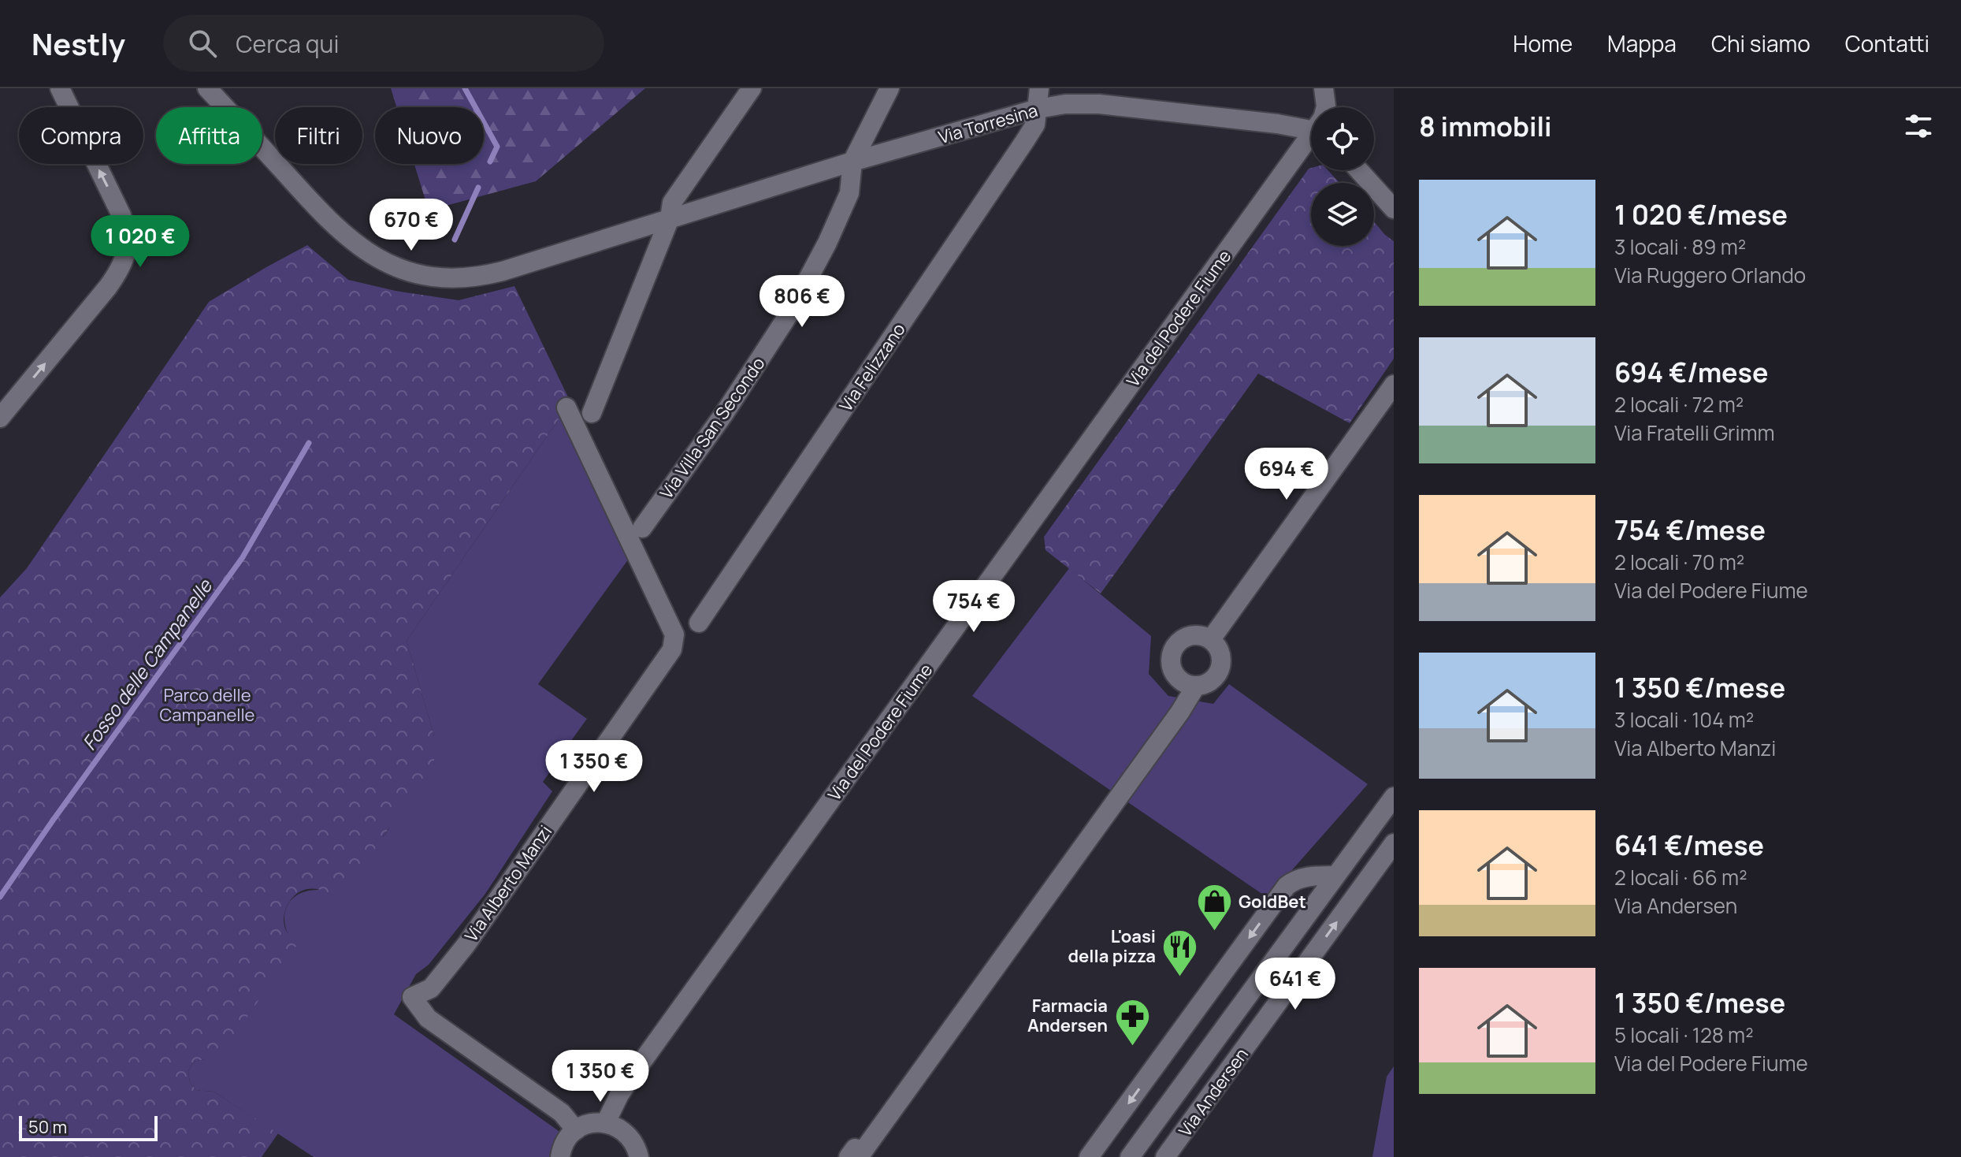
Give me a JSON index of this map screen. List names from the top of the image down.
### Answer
{
  "streets": {
    "street": [
      "Via Torresina",
      "Via del Podere Fiume",
      "Via Felizzano",
      "Via Villa San Secondo",
      "Via Alberto Manzi",
      "Via Andersen"
    ]
  },
  "crossings": [
    ["Via Torresina", "Via Felizzano"],
    ["Via Torresina", "Via Villa San Secondo"]
  ],
  "water": ["Fosso delle Campanelle"],
  "parks": ["Parco delle Campanelle"],
  "places": {
    "shop": ["GoldBet"],
    "restaurant": ["L'oasi della pizza"],
    "pharmacy": ["Farmacia Andersen"]
  },
  "scale_bar": "50 m",
  "page": {
    "header": "Nestly",
    "search": "Cerca qui",
    "nav": [
      "Home",
      "Mappa",
      "Chi siamo",
      "Contatti"
    ],
    "heading": "8 immobili",
    "chip": [
      "Compra",
      "Affitta",
      "Filtri",
      "Nuovo"
    ],
    "list": [
      {
        "name": "1 020 €/mese",
        "note": "3 locali · 89 m² · Via Ruggero Orlando"
      },
      {
        "name": "694 €/mese",
        "note": "2 locali · 72 m² · Via Fratelli Grimm"
      },
      {
        "name": "754 €/mese",
        "note": "2 locali · 70 m² · Via del Podere Fiume"
      },
      {
        "name": "1 350 €/mese",
        "note": "3 locali · 104 m² · Via Alberto Manzi"
      },
      {
        "name": "641 €/mese",
        "note": "2 locali · 66 m² · Via Andersen"
      },
      {
        "name": "1 350 €/mese",
        "note": "5 locali · 128 m² · Via del Podere Fiume"
      }
    ],
    "price": [
      "670 €",
      "1 020 €",
      "806 €",
      "694 €",
      "754 €",
      "1 350 €",
      "641 €",
      "1 350 €"
    ],
    "scale": "50 m"
  }
}
